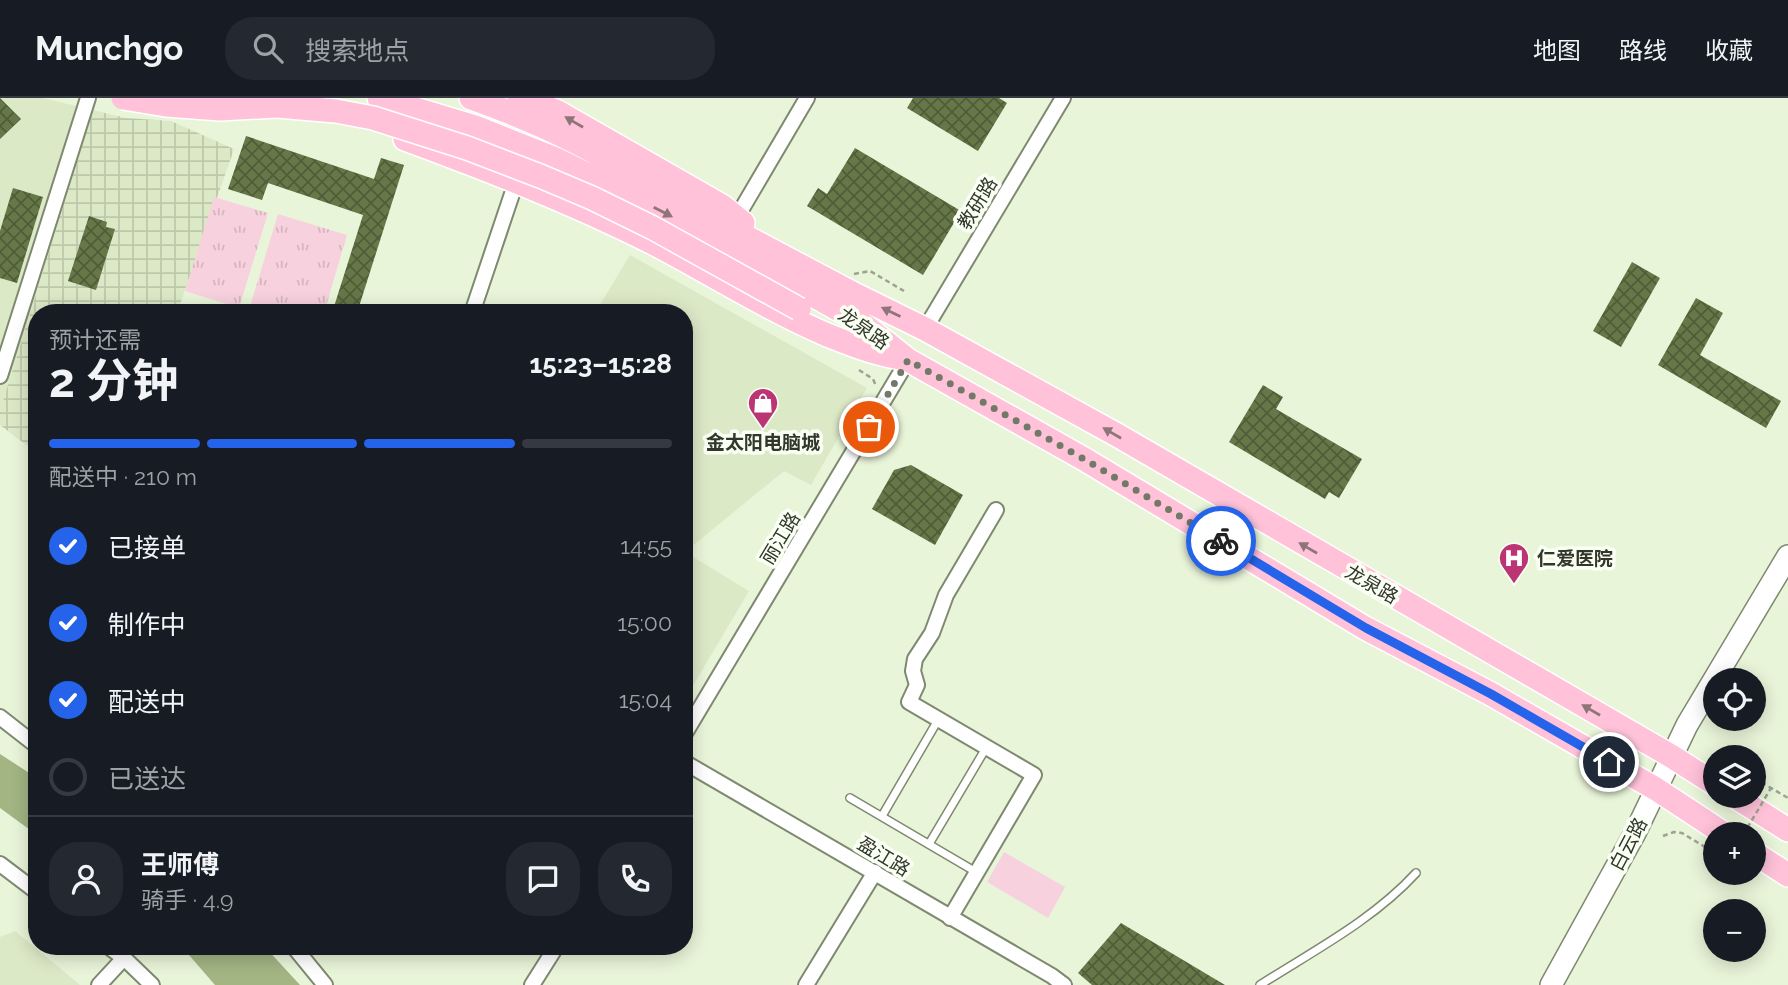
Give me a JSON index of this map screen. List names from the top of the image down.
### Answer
{
  "streets": {
    "main road": ["龙泉路", "白云路"],
    "street": ["教研路", "丽江路", "盈江路"]
  },
  "crossings": [
    ["教研路", "龙泉路"],
    ["龙泉路", "丽江路"],
    ["龙泉路", "白云路"]
  ],
  "places": {
    "shop": ["金太阳电脑城"],
    "hospital": ["仁爱医院"]
  },
  "page": {
    "header": "Munchgo",
    "search": "搜索地点",
    "nav": ["地图", "路线", "收藏"],
    "heading": ["2 分钟", "预计还需", "15:23–15:28"],
    "panel": ["王师傅", "骑手 · 4.9"],
    "bar": "配送中 · 210 m",
    "list": [
      ["已接单", "14:55"],
      ["制作中", "15:00"],
      ["配送中", "15:04"],
      "已送达"
    ],
    "map_buttons": ["+", "−"]
  }
}
